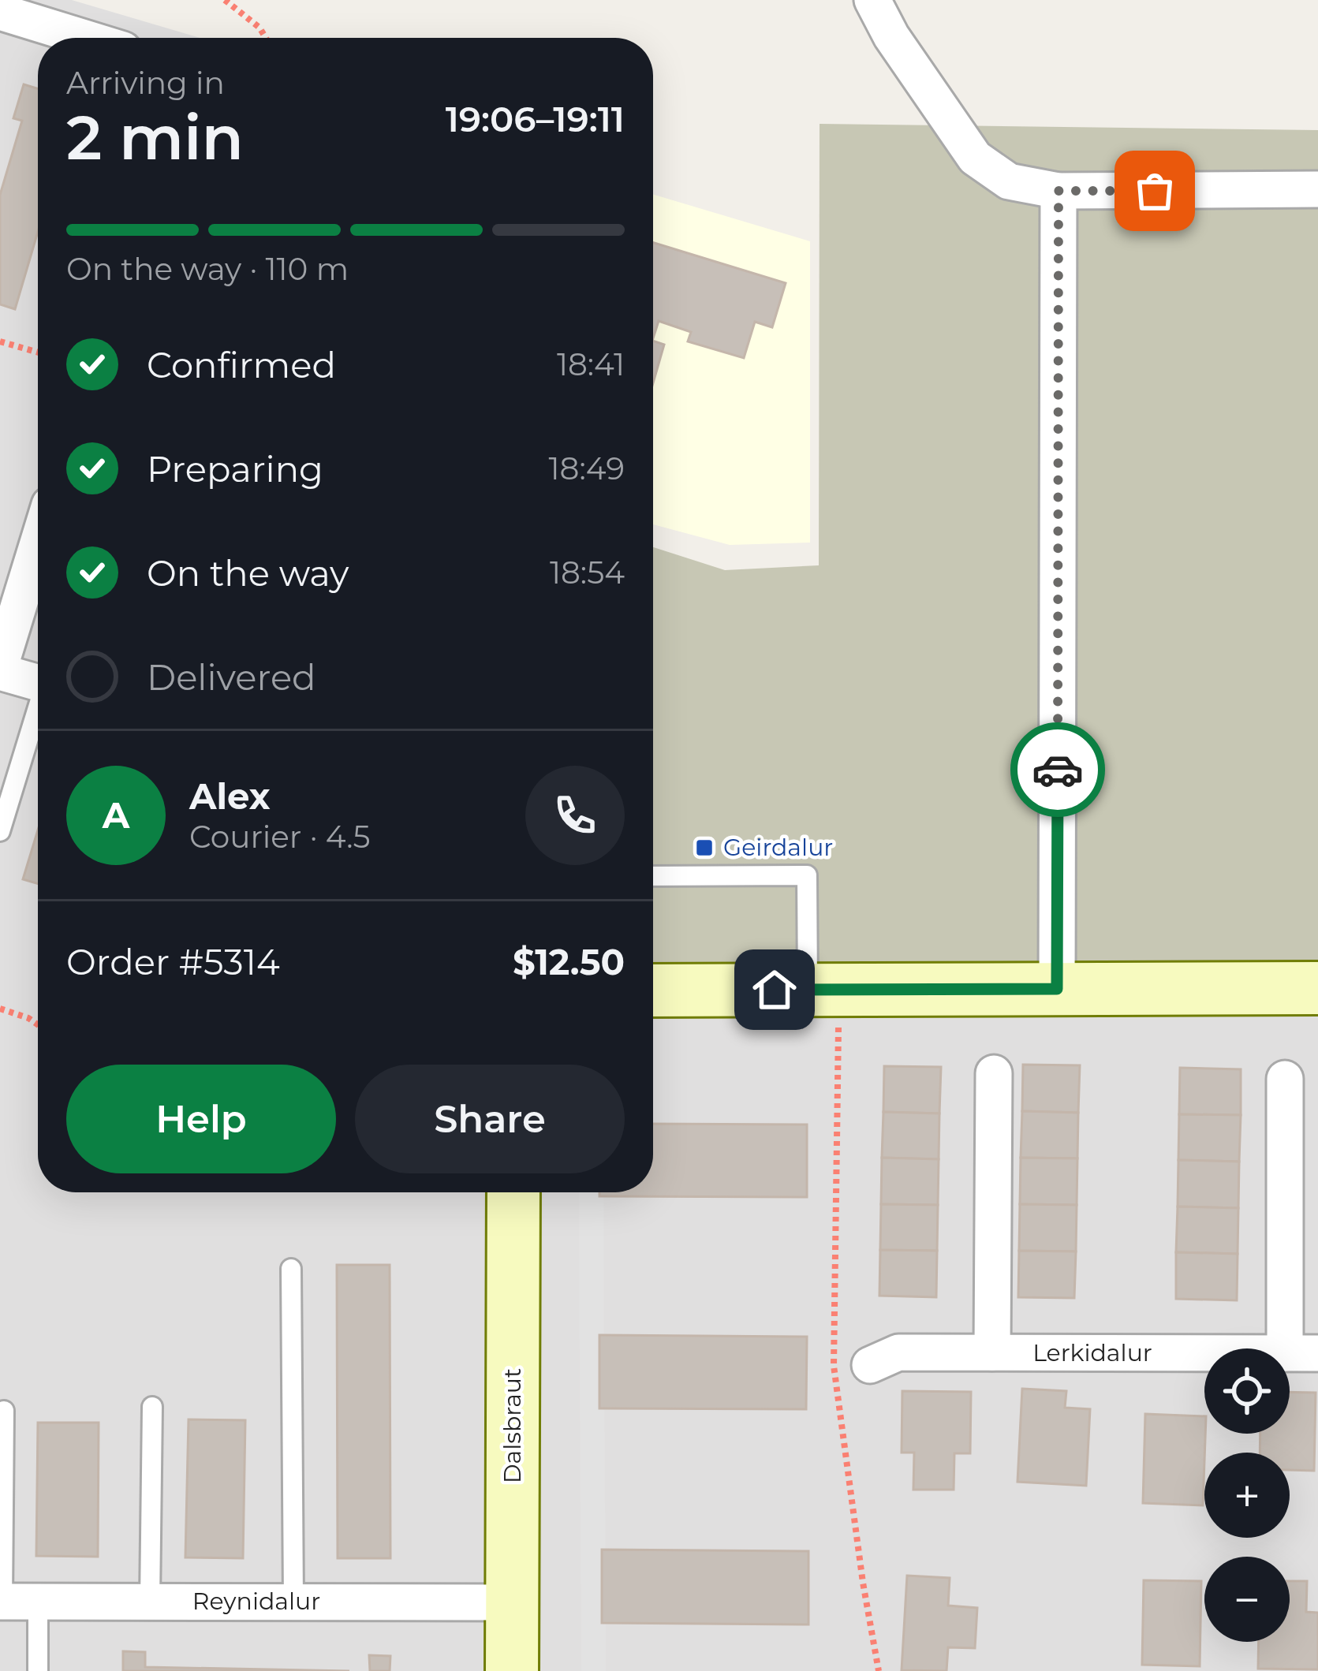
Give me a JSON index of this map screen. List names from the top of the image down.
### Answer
{
  "streets": {
    "street": ["Lerkidalur", "Dalsbraut", "Reynidalur"]
  },
  "crossings": [
    ["Dalsbraut", "Reynidalur"]
  ],
  "places": {
    "transit": ["Geirdalur"]
  },
  "page": {
    "heading": ["2 min", "Arriving in", "19:06–19:11"],
    "panel": [
      "Alex",
      "Courier · 4.5",
      "Order #5314",
      "$12.50"
    ],
    "bar": "On the way · 110 m",
    "list": [
      ["Confirmed", "18:41"],
      ["Preparing", "18:49"],
      ["On the way", "18:54"],
      "Delivered"
    ],
    "round": "A",
    "buttons": ["Help", "Share"],
    "map_buttons": ["+", "−"]
  }
}
